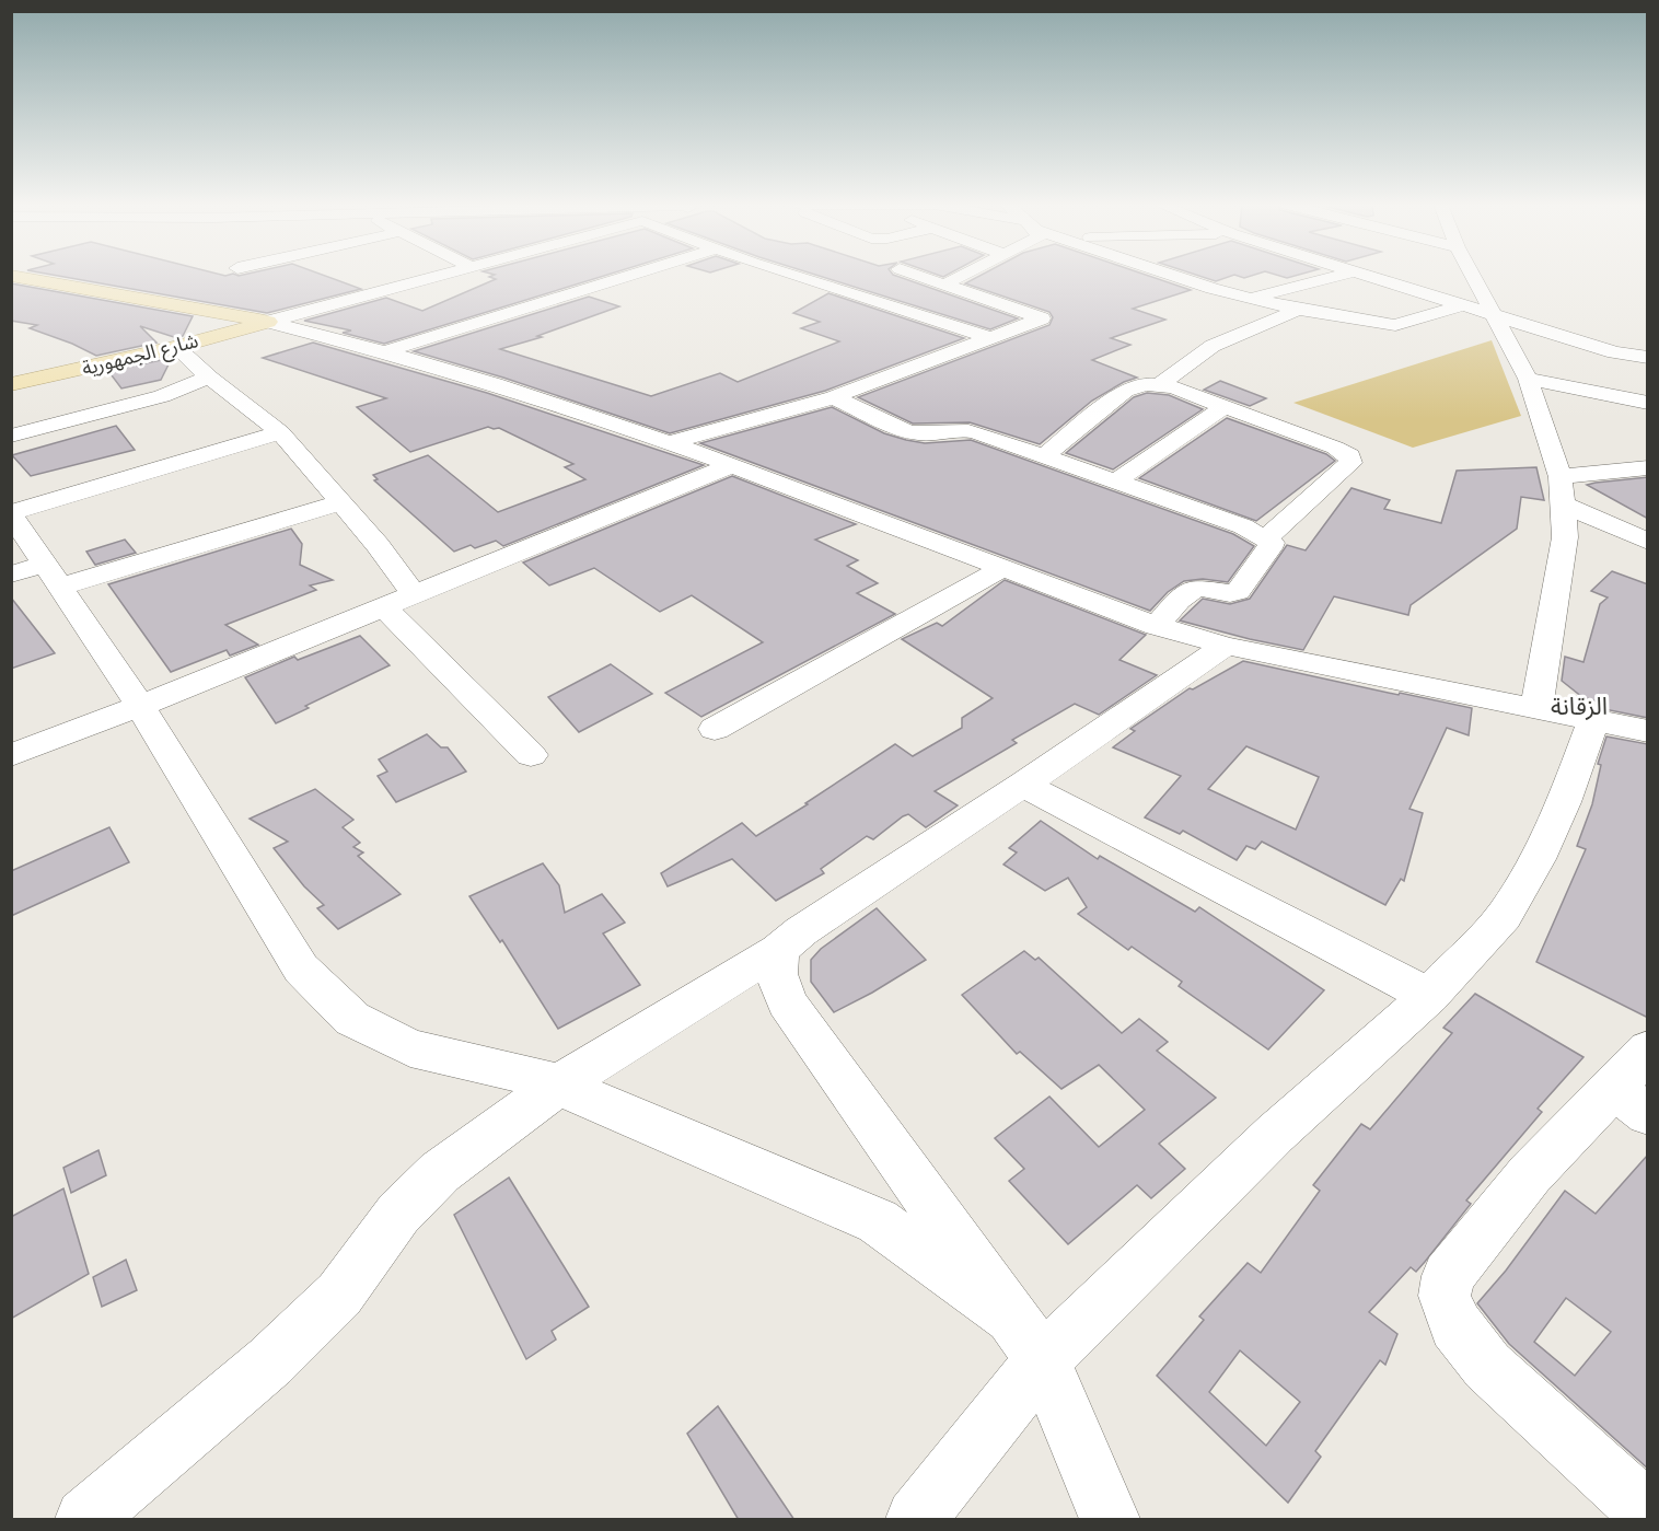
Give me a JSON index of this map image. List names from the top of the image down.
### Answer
{
  "streets": {
    "main road": ["شارع الجمهورية"]
  },
  "districts": ["الزقانة"]
}
